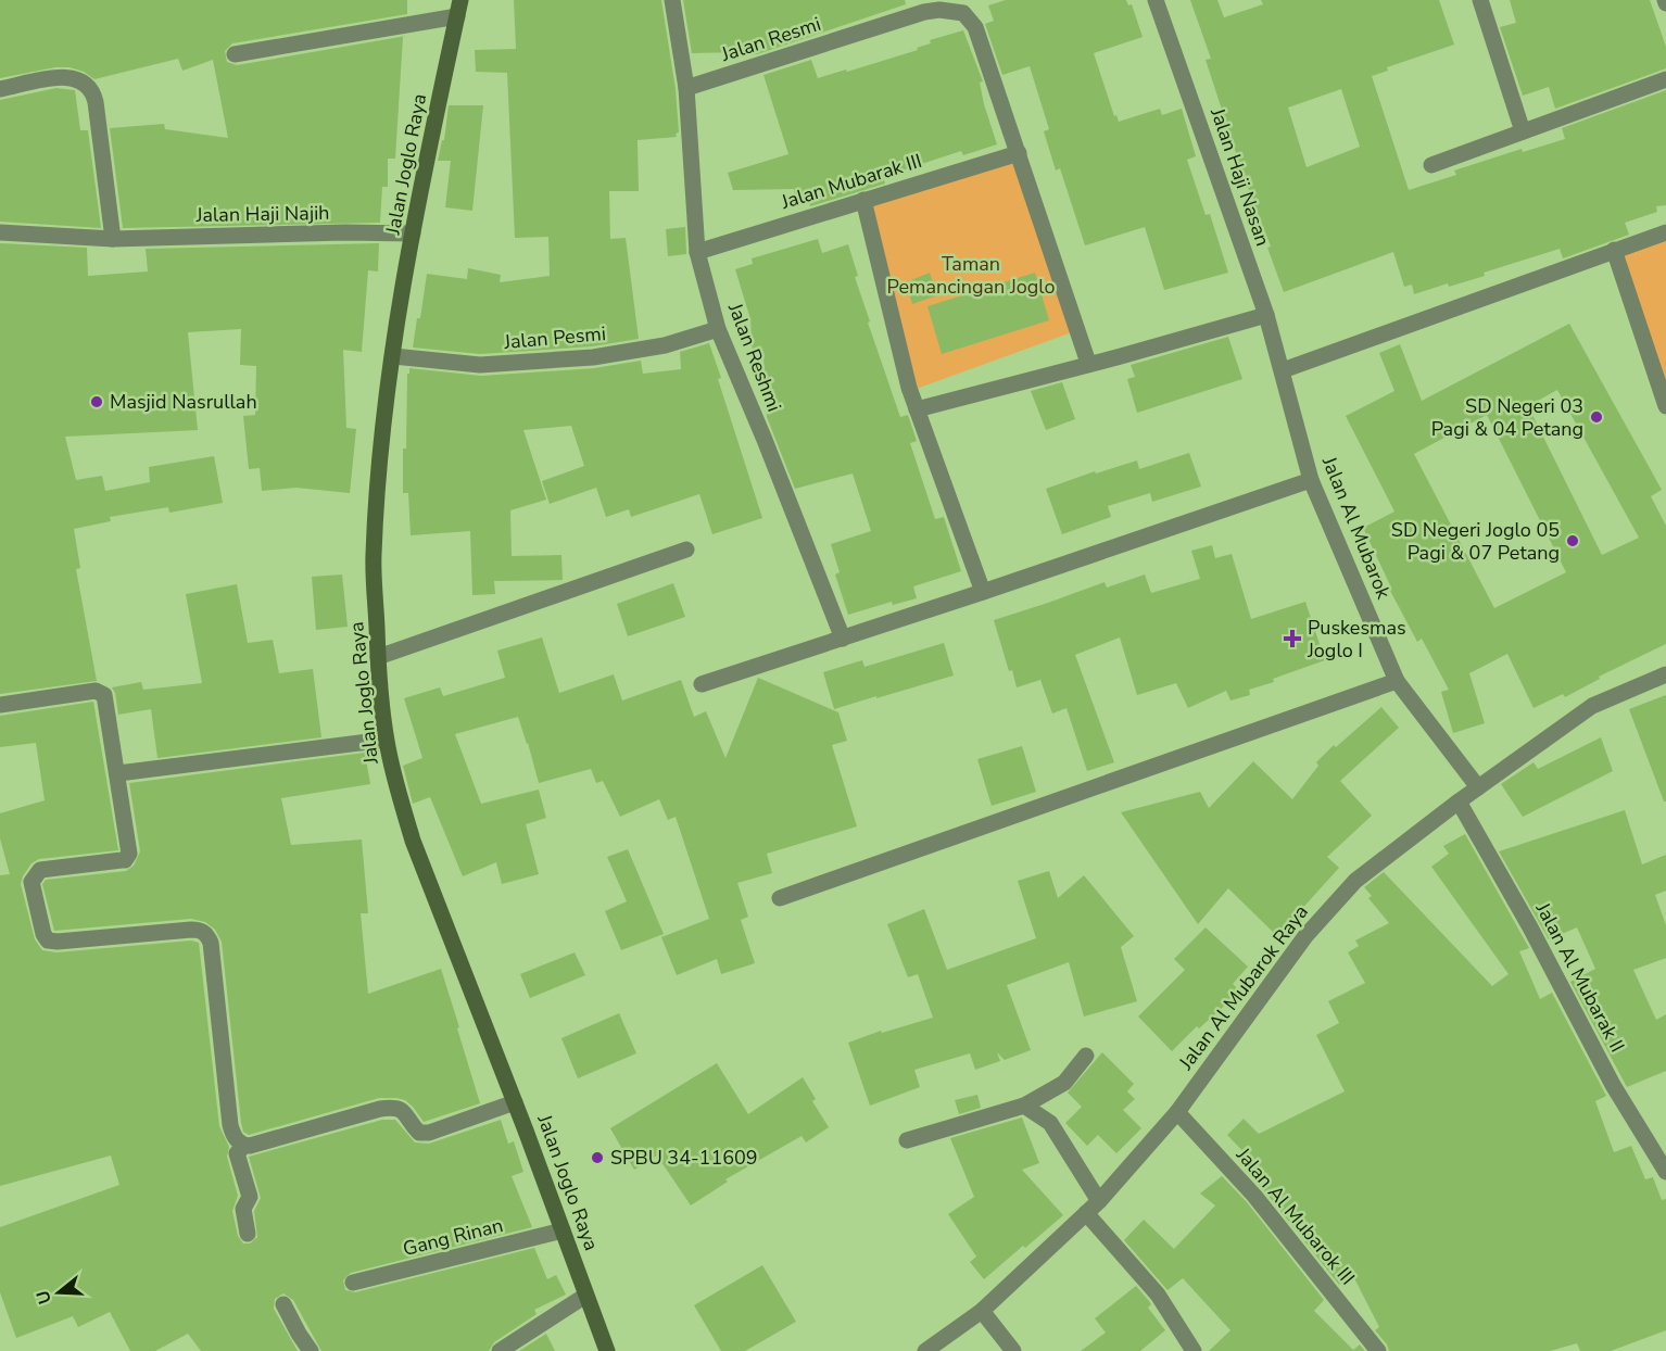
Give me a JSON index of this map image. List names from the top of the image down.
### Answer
{
  "streets": {
    "main road": ["Jalan Joglo Raya"],
    "street": [
      "Jalan Resmi",
      "Jalan Haji Nasan",
      "Jalan Mubarak III",
      "Jalan Haji Najih",
      "Jalan Pesmi",
      "Jalan Reshmi",
      "Jalan Al Mubarok",
      "Jalan Al Mubarak II",
      "Jalan Al Mubarok Raya",
      "Jalan Al Mubarok III",
      "Gang Rinan"
    ]
  },
  "crossings": [
    ["Jalan Resmi", "Jalan Mubarak III"],
    ["Jalan Resmi", "Jalan Reshmi"],
    ["Jalan Joglo Raya", "Jalan Haji Najih"],
    ["Jalan Joglo Raya", "Jalan Pesmi"],
    ["Jalan Joglo Raya", "Gang Rinan"],
    ["Jalan Haji Nasan", "Jalan Al Mubarok"],
    ["Jalan Mubarak III", "Jalan Reshmi"],
    ["Jalan Pesmi", "Jalan Reshmi"],
    ["Jalan Al Mubarok", "Jalan Al Mubarok Raya"],
    ["Jalan Al Mubarak II", "Jalan Al Mubarok Raya"],
    ["Jalan Al Mubarok Raya", "Jalan Al Mubarok III"]
  ],
  "parks": ["Taman Pemancingan Joglo"],
  "places": {
    "other": [
      "Masjid Nasrullah",
      "SD Negeri 03 Pagi & 04 Petang",
      "SD Negeri Joglo 05 Pagi & 07 Petang",
      "SPBU 34-11609"
    ],
    "health": ["Puskesmas Joglo I"]
  },
  "north": "left"
}
